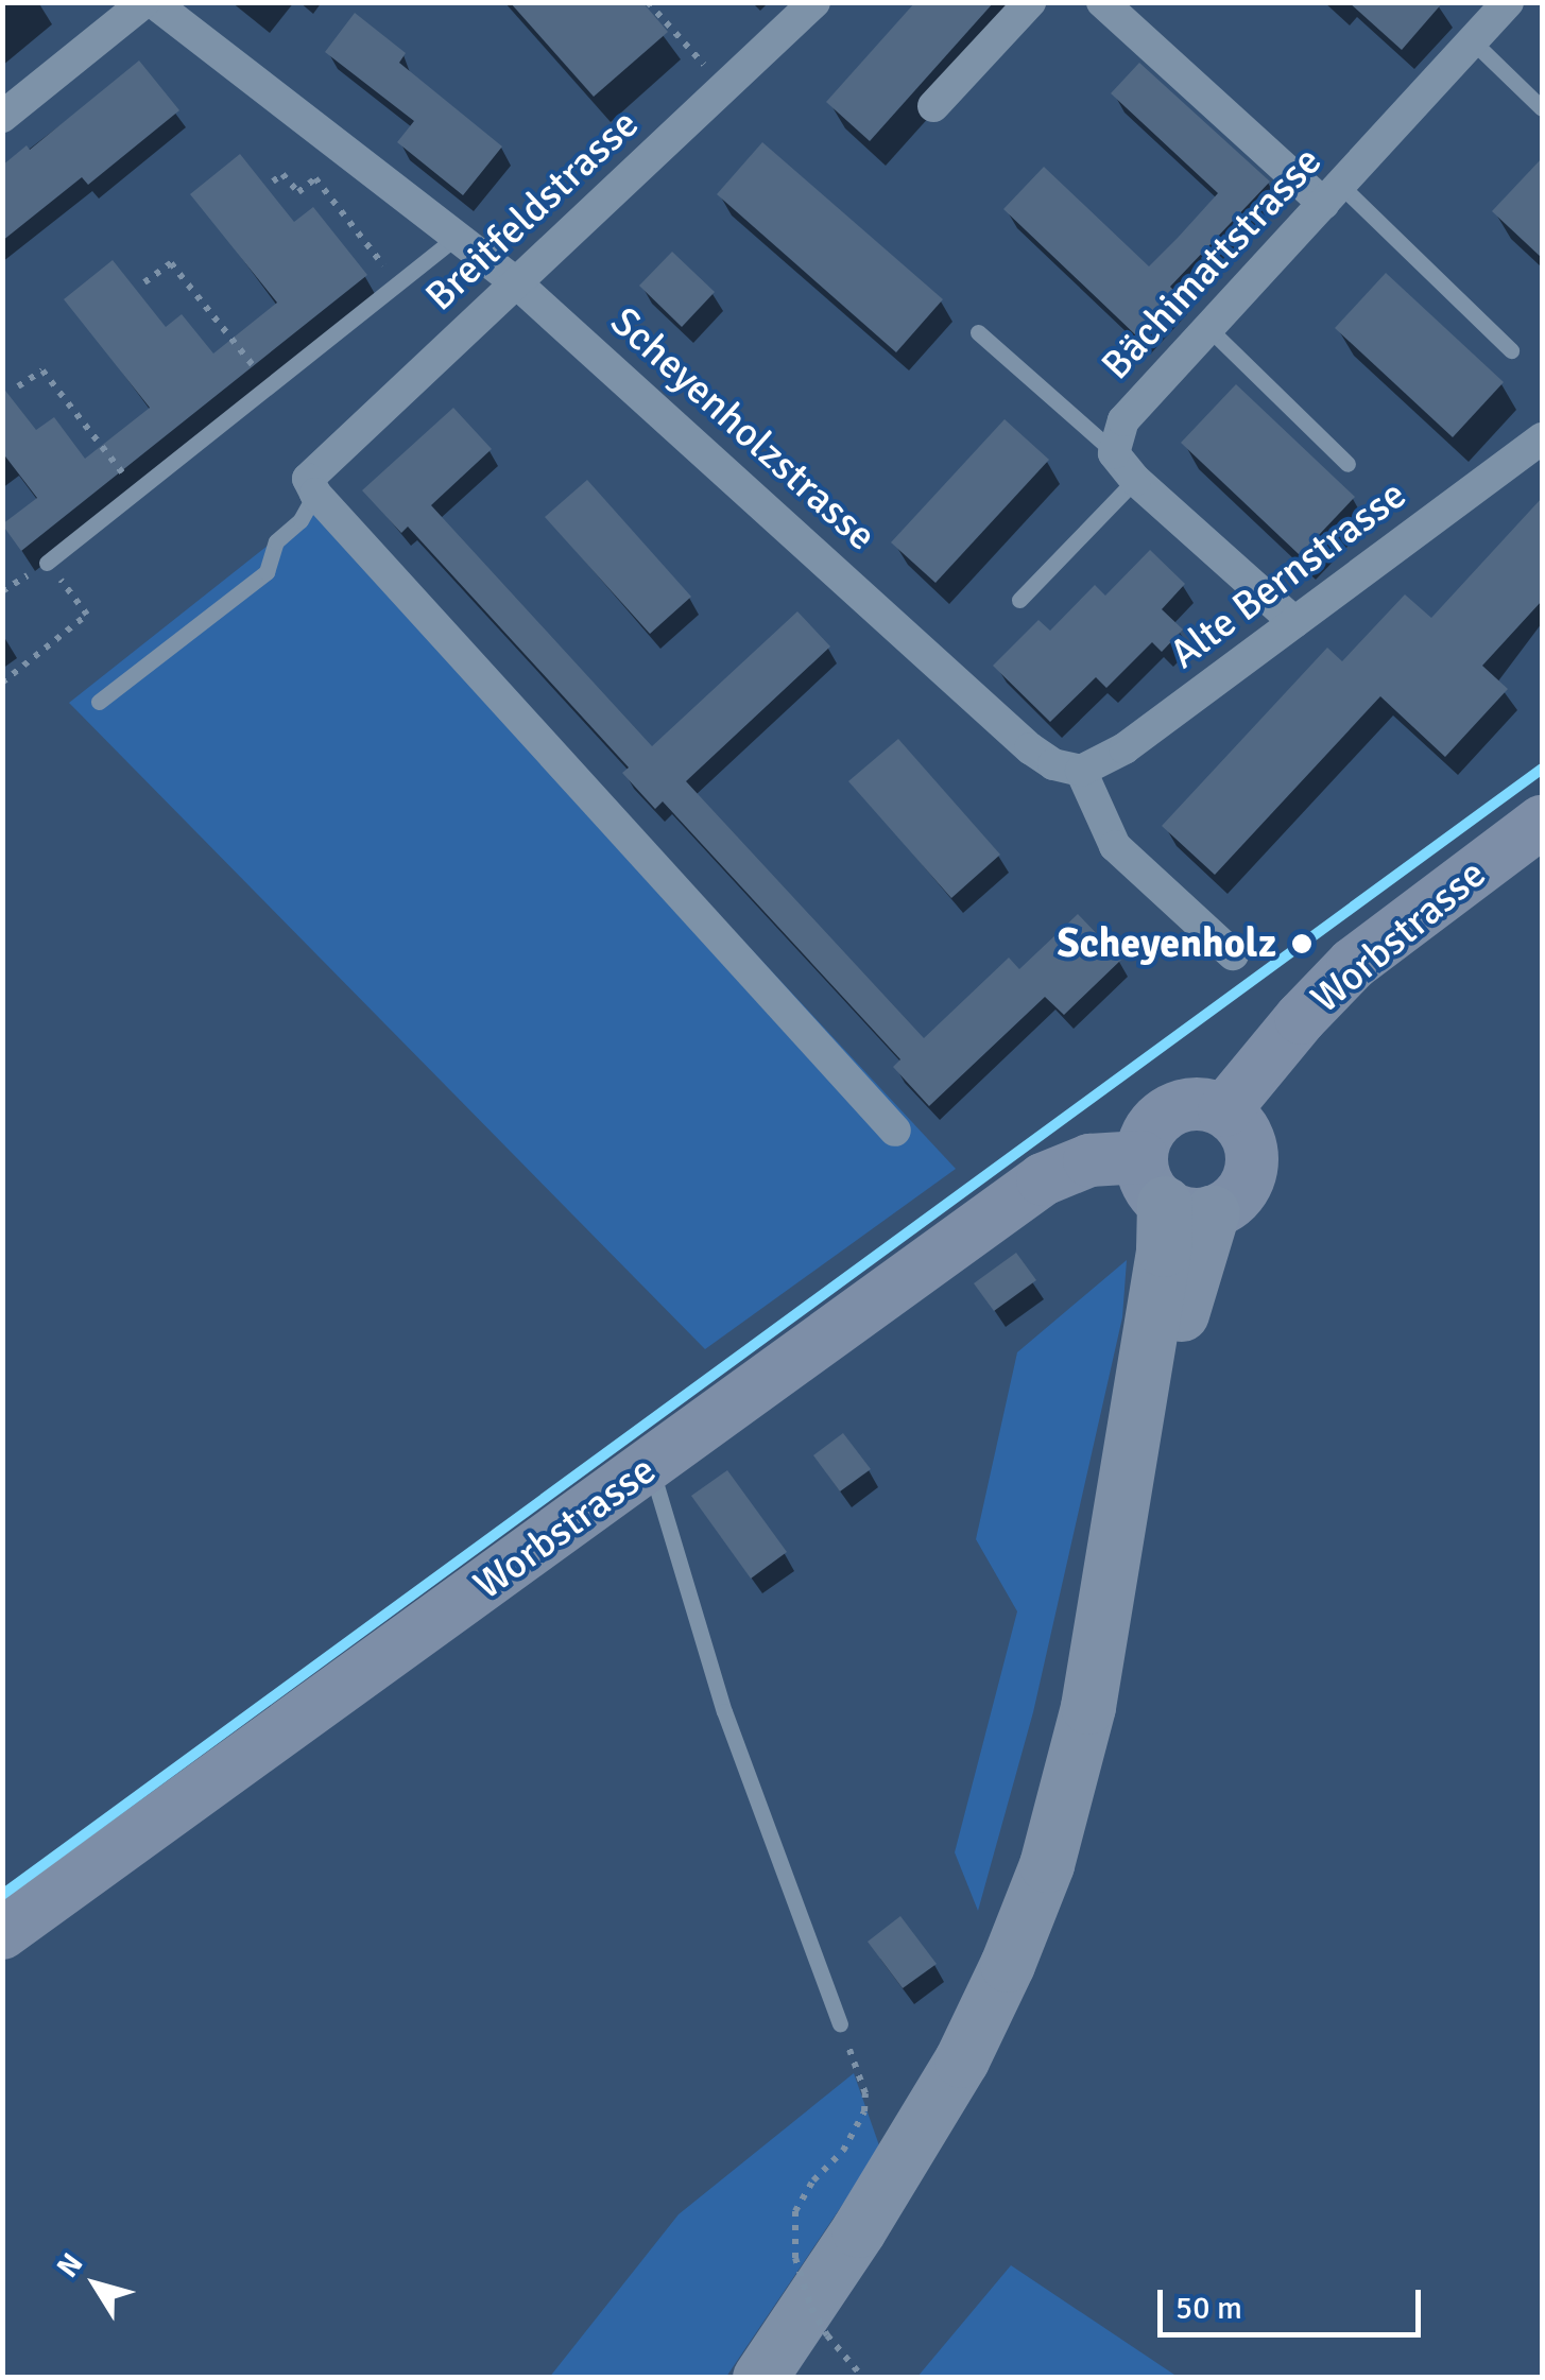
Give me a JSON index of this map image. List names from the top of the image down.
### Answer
{
  "streets": {
    "main road": ["Worbstrasse"],
    "street": [
      "Breitfeldstrasse",
      "Bächimattstrasse",
      "Scheyenholzstrasse",
      "Alte Bernstrasse"
    ]
  },
  "crossings": [
    ["Breitfeldstrasse", "Scheyenholzstrasse"],
    ["Scheyenholzstrasse", "Alte Bernstrasse"]
  ],
  "places": ["Scheyenholz"],
  "scale_bar": "50 m",
  "north": "top left"
}
